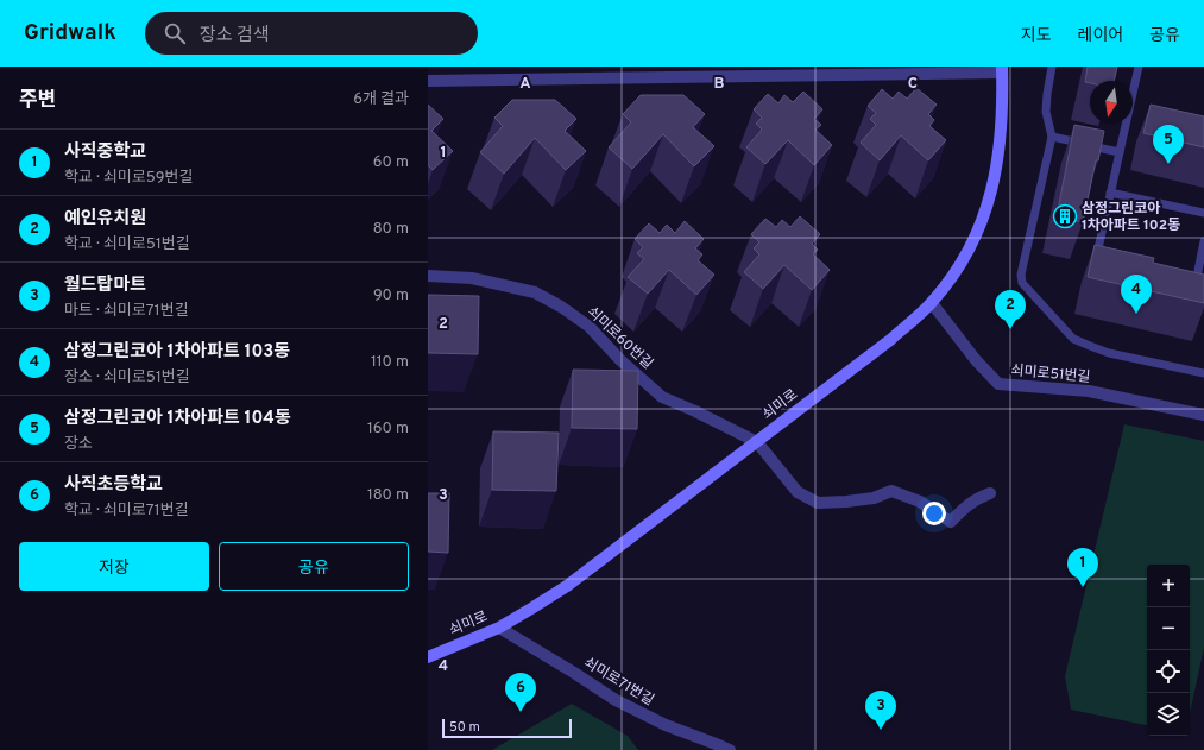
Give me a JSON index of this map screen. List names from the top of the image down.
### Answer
{
  "streets": {
    "main road": ["쇠미로"],
    "street": ["쇠미로60번길", "쇠미로51번길", "쇠미로71번길"]
  },
  "crossings": [
    ["쇠미로60번길", "쇠미로"],
    ["쇠미로51번길", "쇠미로"],
    ["쇠미로", "쇠미로71번길"]
  ],
  "places": {
    "building": ["삼정그린코아 1차아파트 102동"]
  },
  "scale_bar": "50 m",
  "north": "bottom",
  "page": {
    "header": "Gridwalk",
    "search": "장소 검색",
    "nav": ["지도", "레이어", "공유"],
    "heading": ["주변", "6개 결과"],
    "pins": [
      "5",
      "4",
      "2",
      "1",
      "6",
      "3"
    ],
    "list": [
      {
        "mark": "1",
        "name": "사직중학교",
        "note": "학교 · 쇠미로59번길",
        "value": "60 m"
      },
      {
        "mark": "2",
        "name": "예인유치원",
        "note": "학교 · 쇠미로51번길",
        "value": "80 m"
      },
      {
        "mark": "3",
        "name": "월드탑마트",
        "note": "마트 · 쇠미로71번길",
        "value": "90 m"
      },
      {
        "mark": "4",
        "name": "삼정그린코아 1차아파트 103동",
        "note": "장소 · 쇠미로51번길",
        "value": "110 m"
      },
      {
        "mark": "5",
        "name": "삼정그린코아 1차아파트 104동",
        "note": "장소",
        "value": "160 m"
      },
      {
        "mark": "6",
        "name": "사직초등학교",
        "note": "학교 · 쇠미로71번길",
        "value": "180 m"
      }
    ],
    "buttons": ["저장", "공유"],
    "map_buttons": ["+", "−"],
    "scale": "50 m"
  },
  "grid": {
    "columns": ["A", "B", "C"],
    "rows": [
      "1",
      "2",
      "3",
      "4"
    ]
  }
}
